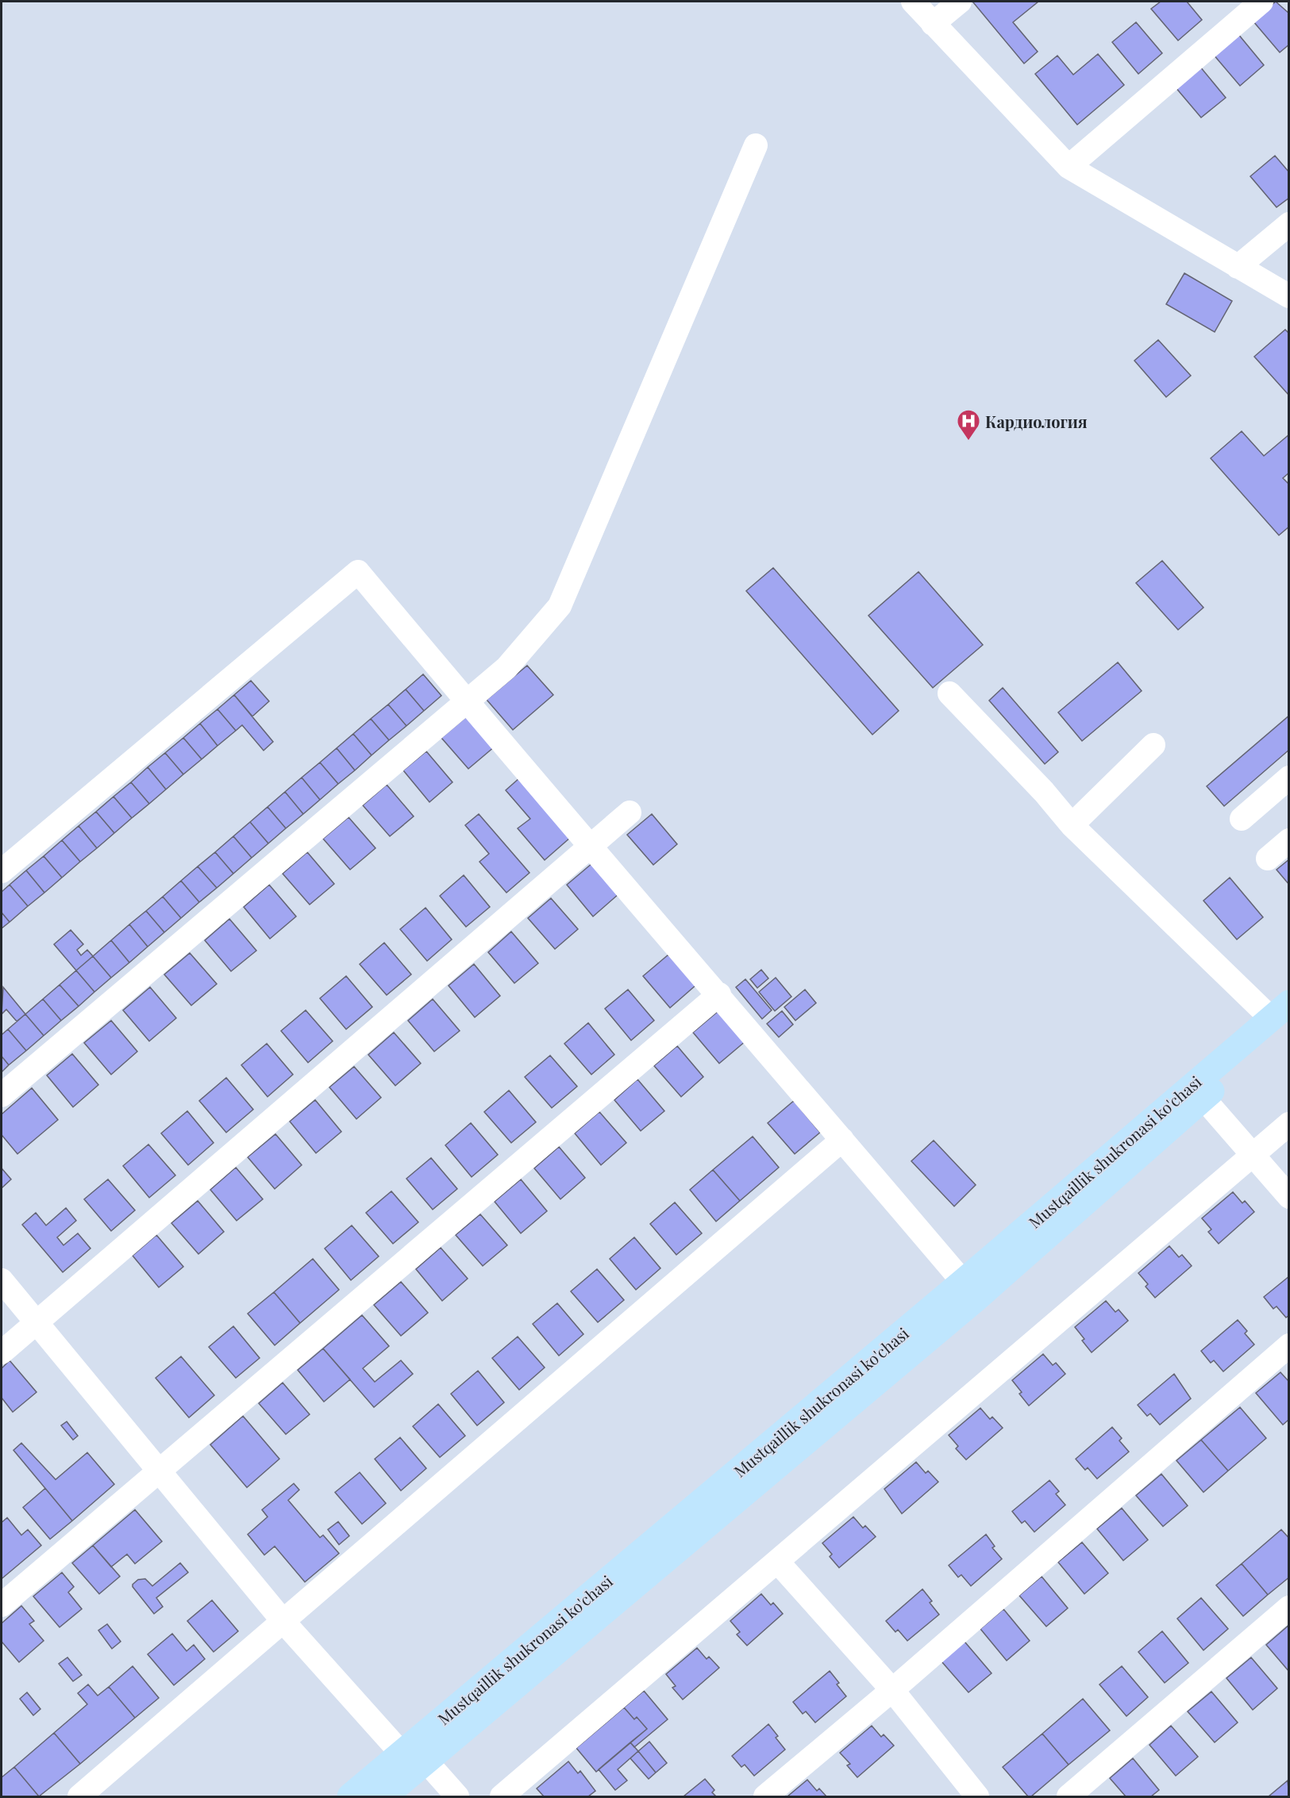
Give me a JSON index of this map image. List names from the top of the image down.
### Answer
{
  "streets": {
    "main road": ["Mustqaillik shukronasi ko'chasi"]
  },
  "places": {
    "hospital": ["Кардиология"]
  }
}
